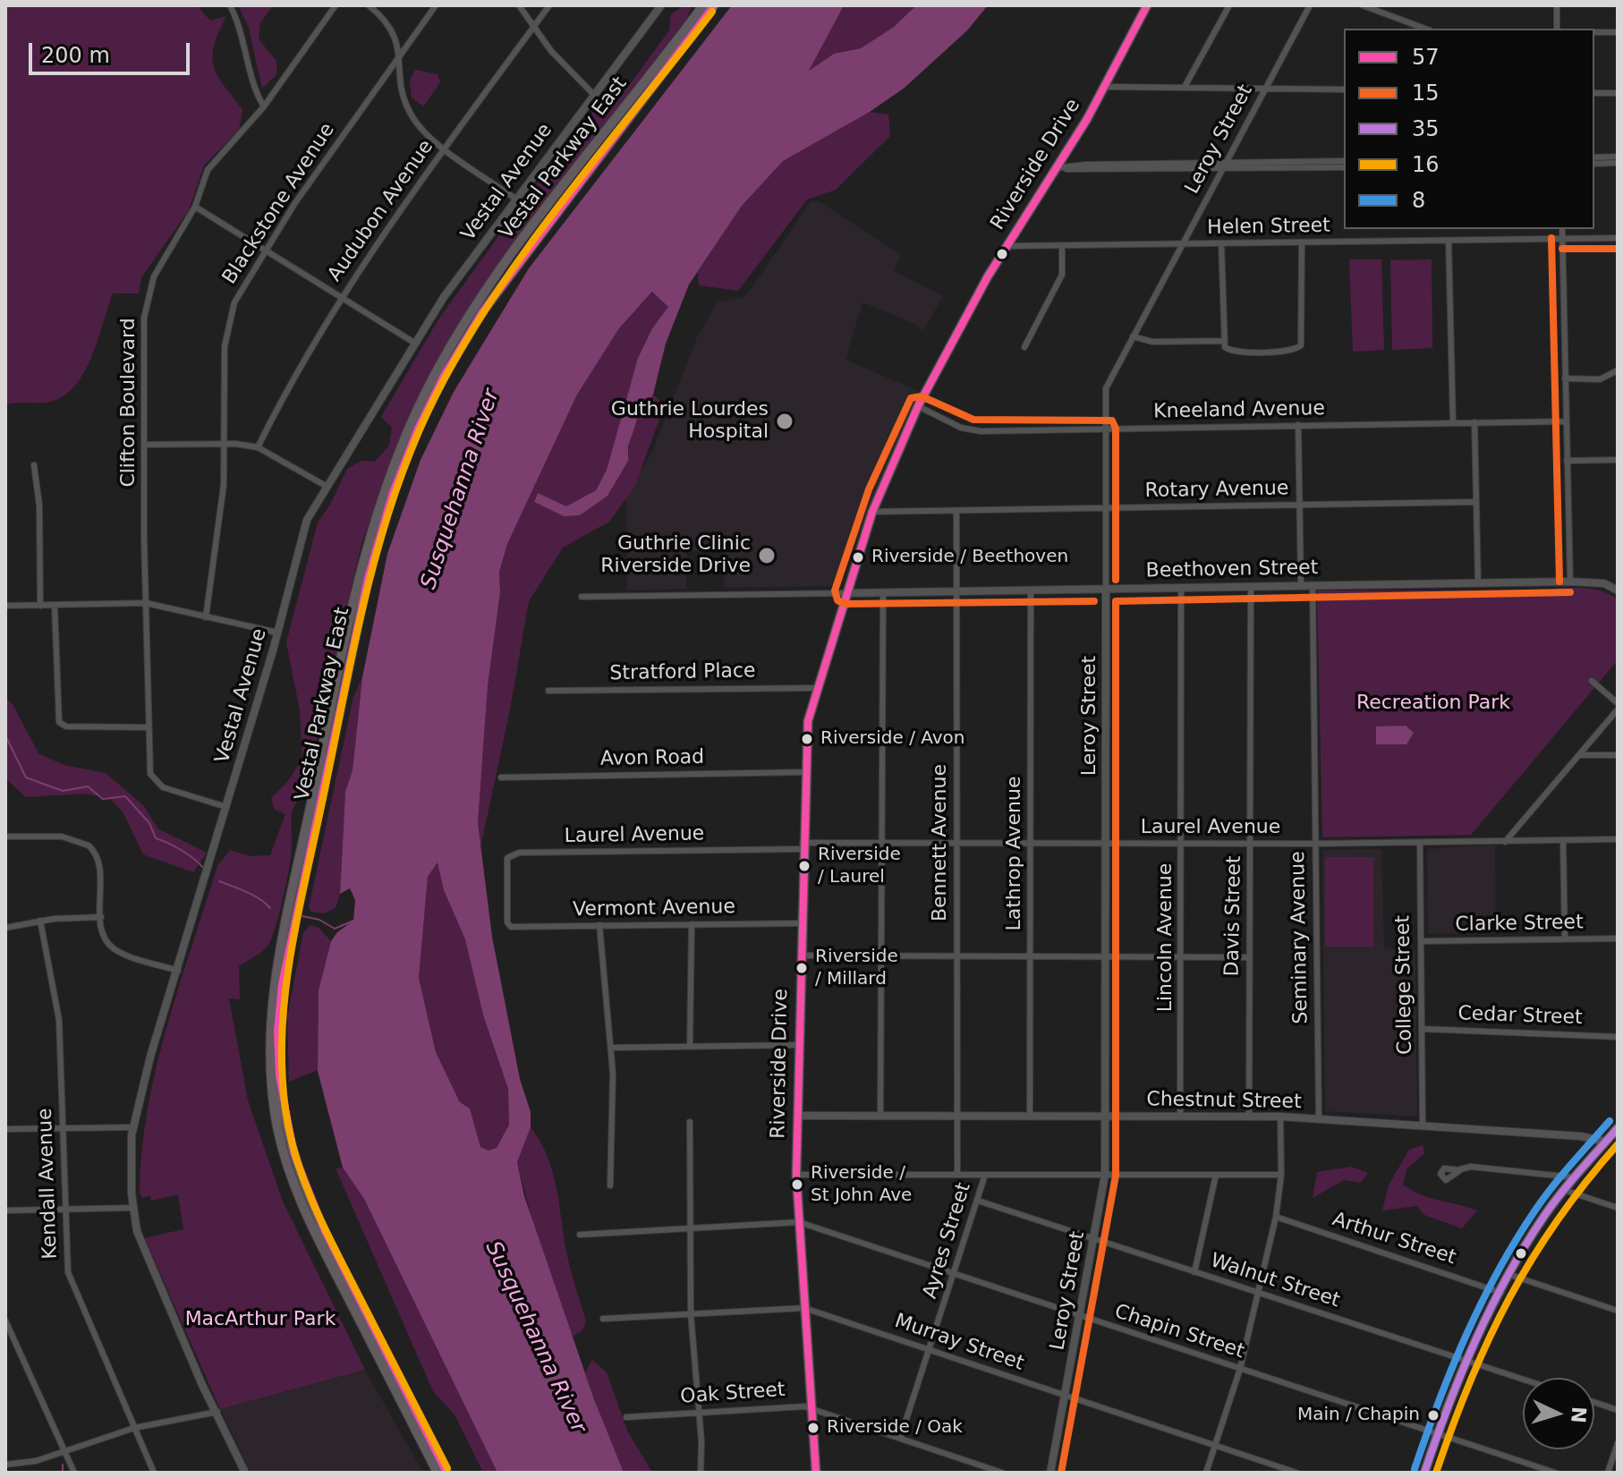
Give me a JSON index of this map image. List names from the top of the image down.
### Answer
{
  "streets": {
    "main road": ["Vestal Parkway East", "Riverside Drive"],
    "street": [
      "Leroy Street",
      "Vestal Avenue",
      "Blackstone Avenue",
      "Audubon Avenue",
      "Helen Street",
      "Clifton Boulevard",
      "Kneeland Avenue",
      "Rotary Avenue",
      "Beethoven Street",
      "Stratford Place",
      "Avon Road",
      "Laurel Avenue",
      "Bennett Avenue",
      "Lathrop Avenue",
      "Vermont Avenue",
      "Davis Street",
      "Clarke Street",
      "Lincoln Avenue",
      "Seminary Avenue",
      "College Street",
      "Cedar Street",
      "Chestnut Street",
      "Kendall Avenue",
      "Arthur Street",
      "Ayres Street",
      "Walnut Street",
      "Chapin Street",
      "Murray Street",
      "Oak Street"
    ]
  },
  "crossings": [
    ["Leroy Street", "Helen Street"],
    ["Leroy Street", "Kneeland Avenue"],
    ["Leroy Street", "Rotary Avenue"],
    ["Leroy Street", "Beethoven Street"],
    ["Leroy Street", "Laurel Avenue"],
    ["Leroy Street", "Chestnut Street"],
    ["Leroy Street", "Walnut Street"],
    ["Leroy Street", "Chapin Street"],
    ["Leroy Street", "Murray Street"],
    ["Riverside Drive", "Helen Street"],
    ["Riverside Drive", "Kneeland Avenue"],
    ["Riverside Drive", "Rotary Avenue"],
    ["Riverside Drive", "Beethoven Street"],
    ["Riverside Drive", "Stratford Place"],
    ["Riverside Drive", "Avon Road"],
    ["Riverside Drive", "Laurel Avenue"],
    ["Riverside Drive", "Vermont Avenue"],
    ["Riverside Drive", "Chestnut Street"],
    ["Riverside Drive", "Chapin Street"],
    ["Riverside Drive", "Murray Street"],
    ["Riverside Drive", "Oak Street"],
    ["Vestal Avenue", "Clifton Boulevard"],
    ["Rotary Avenue", "Bennett Avenue"],
    ["Beethoven Street", "Bennett Avenue"],
    ["Beethoven Street", "Lathrop Avenue"],
    ["Beethoven Street", "Davis Street"],
    ["Beethoven Street", "Lincoln Avenue"],
    ["Beethoven Street", "Seminary Avenue"],
    ["Laurel Avenue", "Bennett Avenue"],
    ["Laurel Avenue", "Lathrop Avenue"],
    ["Laurel Avenue", "Vermont Avenue"],
    ["Laurel Avenue", "Davis Street"],
    ["Laurel Avenue", "Lincoln Avenue"],
    ["Laurel Avenue", "Seminary Avenue"],
    ["Laurel Avenue", "College Street"],
    ["Bennett Avenue", "Chestnut Street"],
    ["Lathrop Avenue", "Chestnut Street"],
    ["Davis Street", "Chestnut Street"],
    ["Clarke Street", "College Street"],
    ["Lincoln Avenue", "Chestnut Street"],
    ["Seminary Avenue", "Chestnut Street"],
    ["College Street", "Cedar Street"],
    ["College Street", "Chestnut Street"],
    ["Ayres Street", "Walnut Street"],
    ["Ayres Street", "Chapin Street"],
    ["Ayres Street", "Murray Street"],
    ["Ayres Street", "Oak Street"]
  ],
  "water": ["Susquehanna River"],
  "parks": ["Recreation Park", "MacArthur Park"],
  "places": [
    "Guthrie Lourdes Hospital",
    "Guthrie Clinic Riverside Drive",
    "Riverside / Beethoven",
    "Riverside / Avon",
    "Riverside / Laurel",
    "Riverside / Millard",
    "Riverside / St John Ave",
    "Main / Chapin",
    "Riverside / Oak"
  ],
  "lines": [
    "transit line 57",
    "transit line 16",
    "transit line 15",
    "transit line 8",
    "transit line 35"
  ],
  "legend": [
    "57",
    "15",
    "35",
    "16",
    "8"
  ],
  "scale_bar": "200 m",
  "north": "right"
}
